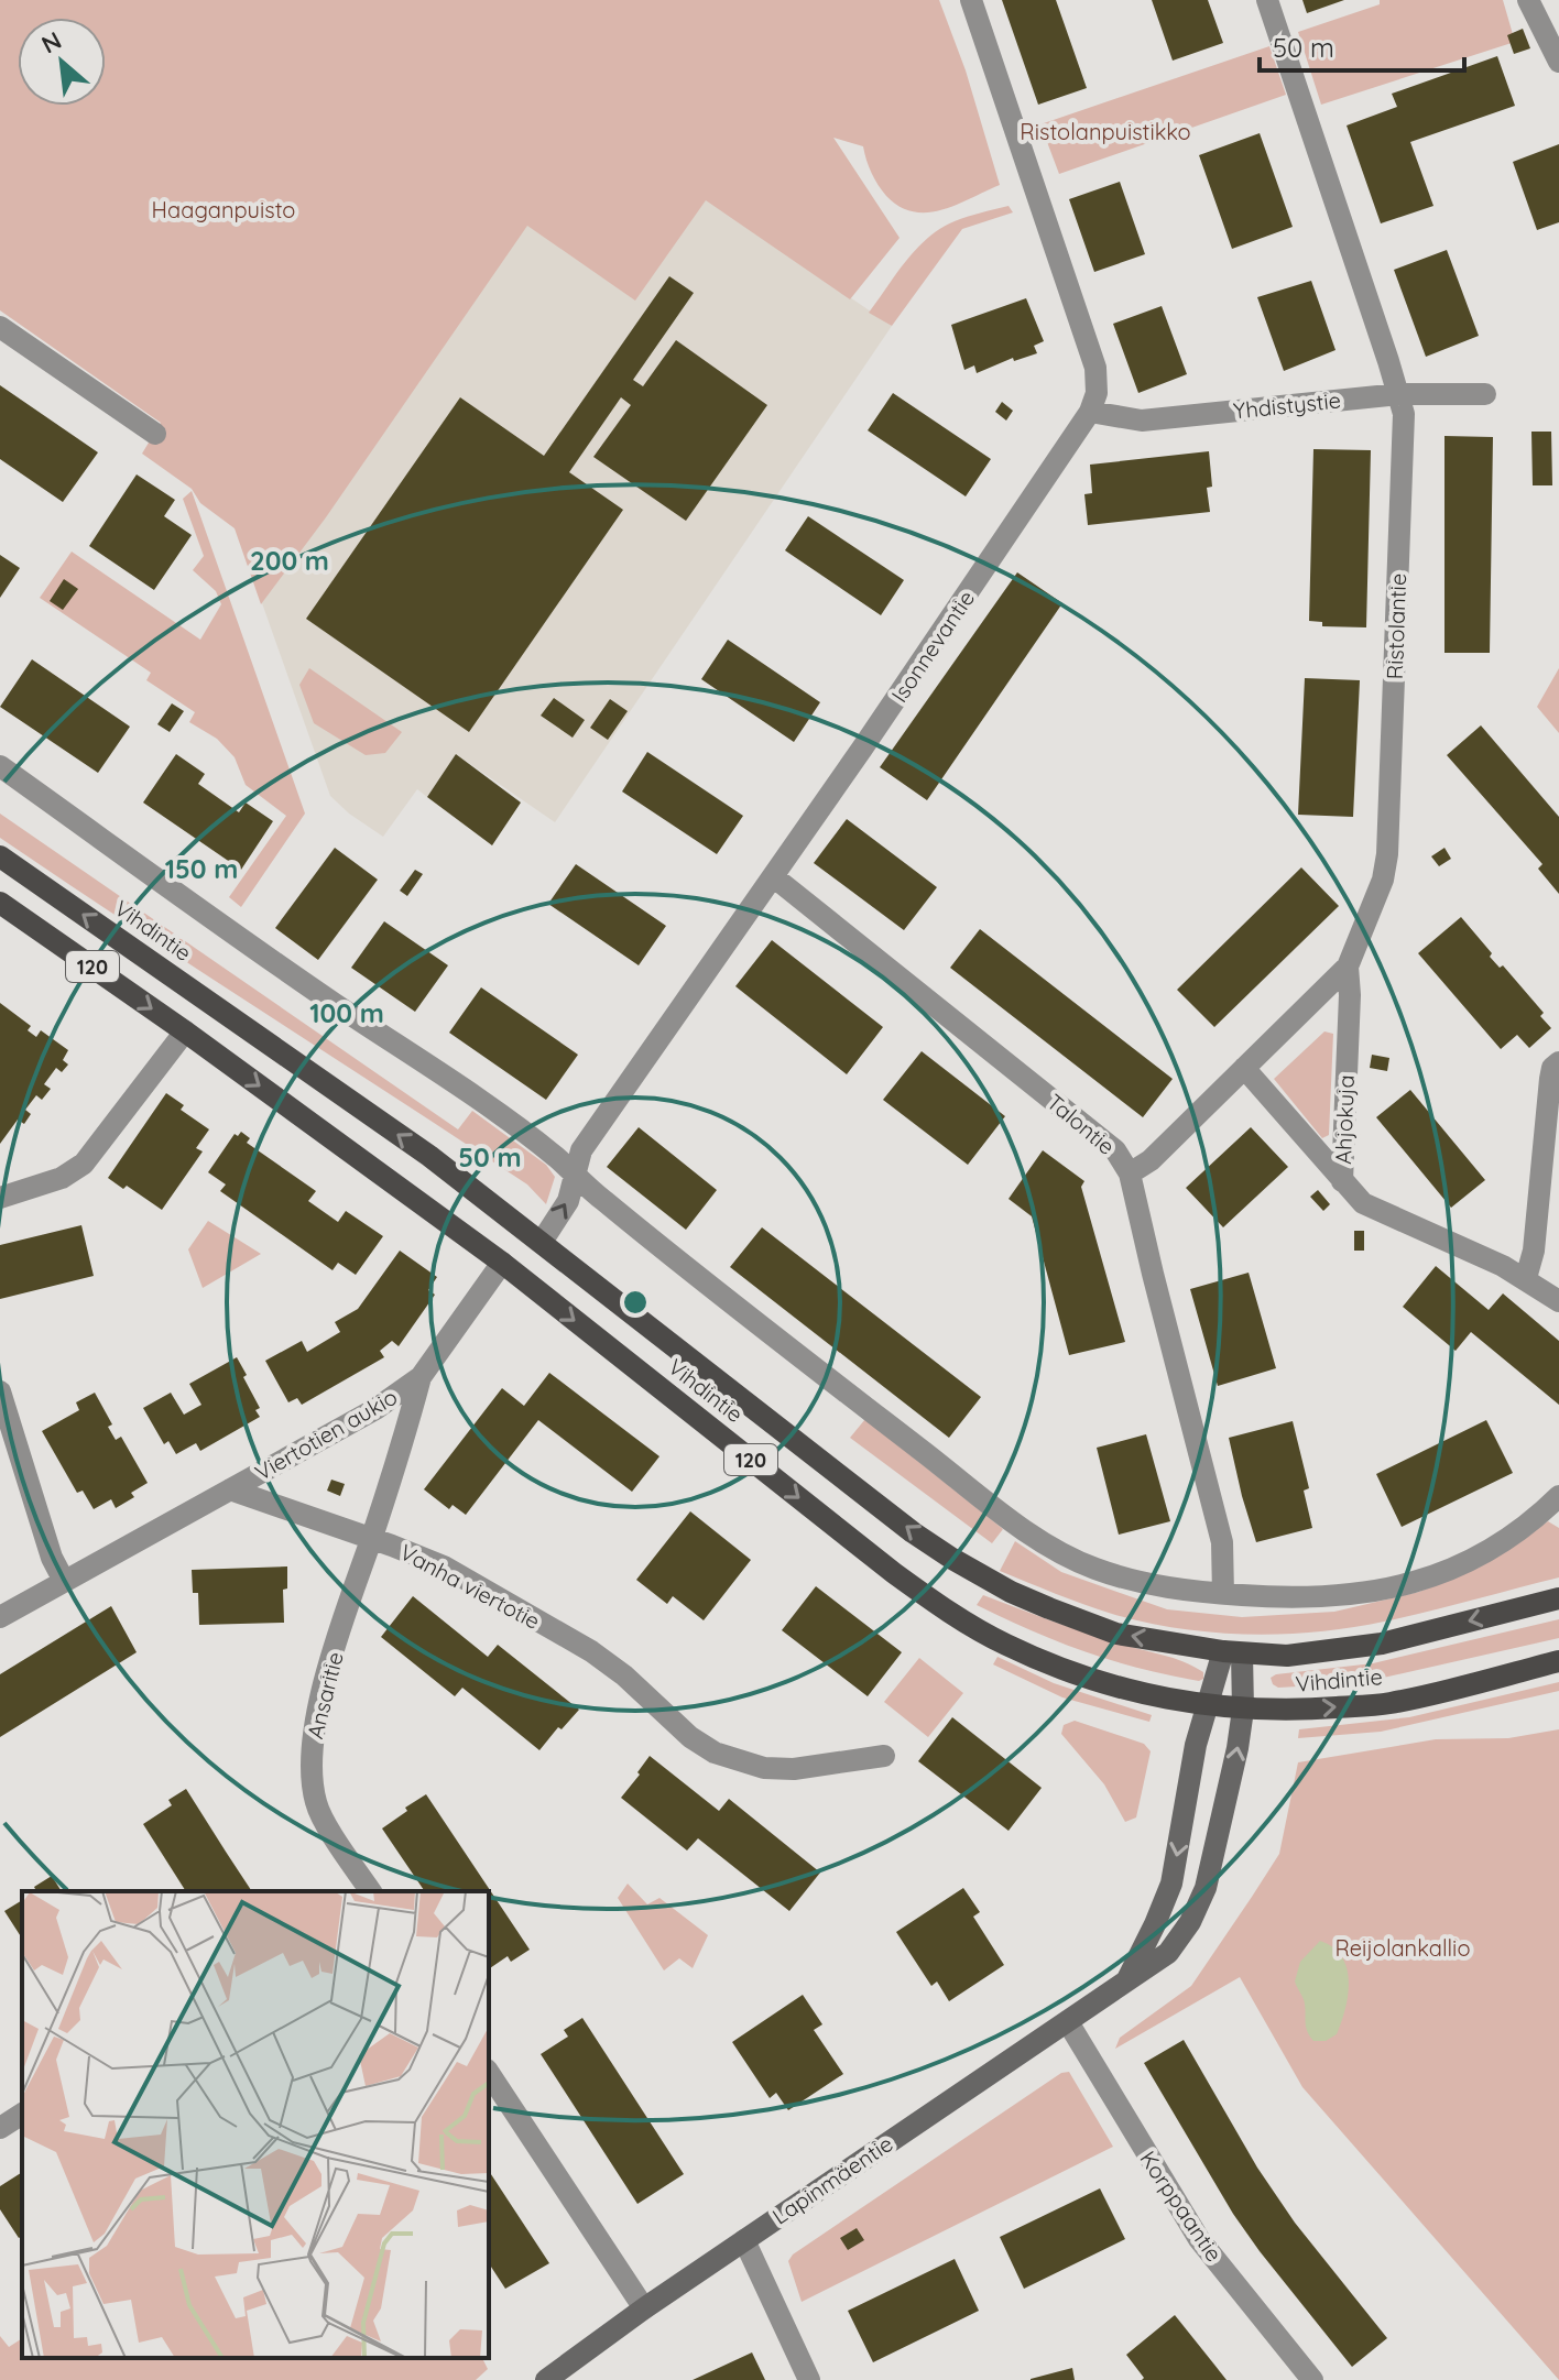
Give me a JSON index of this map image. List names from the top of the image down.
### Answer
{
  "streets": {
    "main road": ["Vihdintie", "120"],
    "street": [
      "Yhdistystie",
      "Ristolantie",
      "Isonnevantie",
      "Ahjokuja",
      "Talontie",
      "Viertotien aukio",
      "Vanha viertotie",
      "Ansaritie",
      "Lapinmäentie",
      "Korppaantie"
    ]
  },
  "crossings": [
    ["Yhdistystie", "Ristolantie"],
    ["Yhdistystie", "Isonnevantie"],
    ["Ristolantie", "Ahjokuja"],
    ["Ristolantie", "Talontie"],
    ["Isonnevantie", "Vihdintie"],
    ["Isonnevantie", "Talontie"],
    ["Vihdintie", "Talontie"],
    ["Vihdintie", "Viertotien aukio"],
    ["Vihdintie", "Lapinmäentie"],
    ["Viertotien aukio", "Vanha viertotie"],
    ["Viertotien aukio", "Ansaritie"],
    ["Vanha viertotie", "Ansaritie"],
    ["Lapinmäentie", "Korppaantie"]
  ],
  "parks": ["Ristolanpuistikko", "Haaganpuisto", "Reijolankallio"],
  "scale_bar": "50 m",
  "north": "top left",
  "rings": [
    "200 m",
    "150 m",
    "100 m",
    "50 m"
  ]
}
